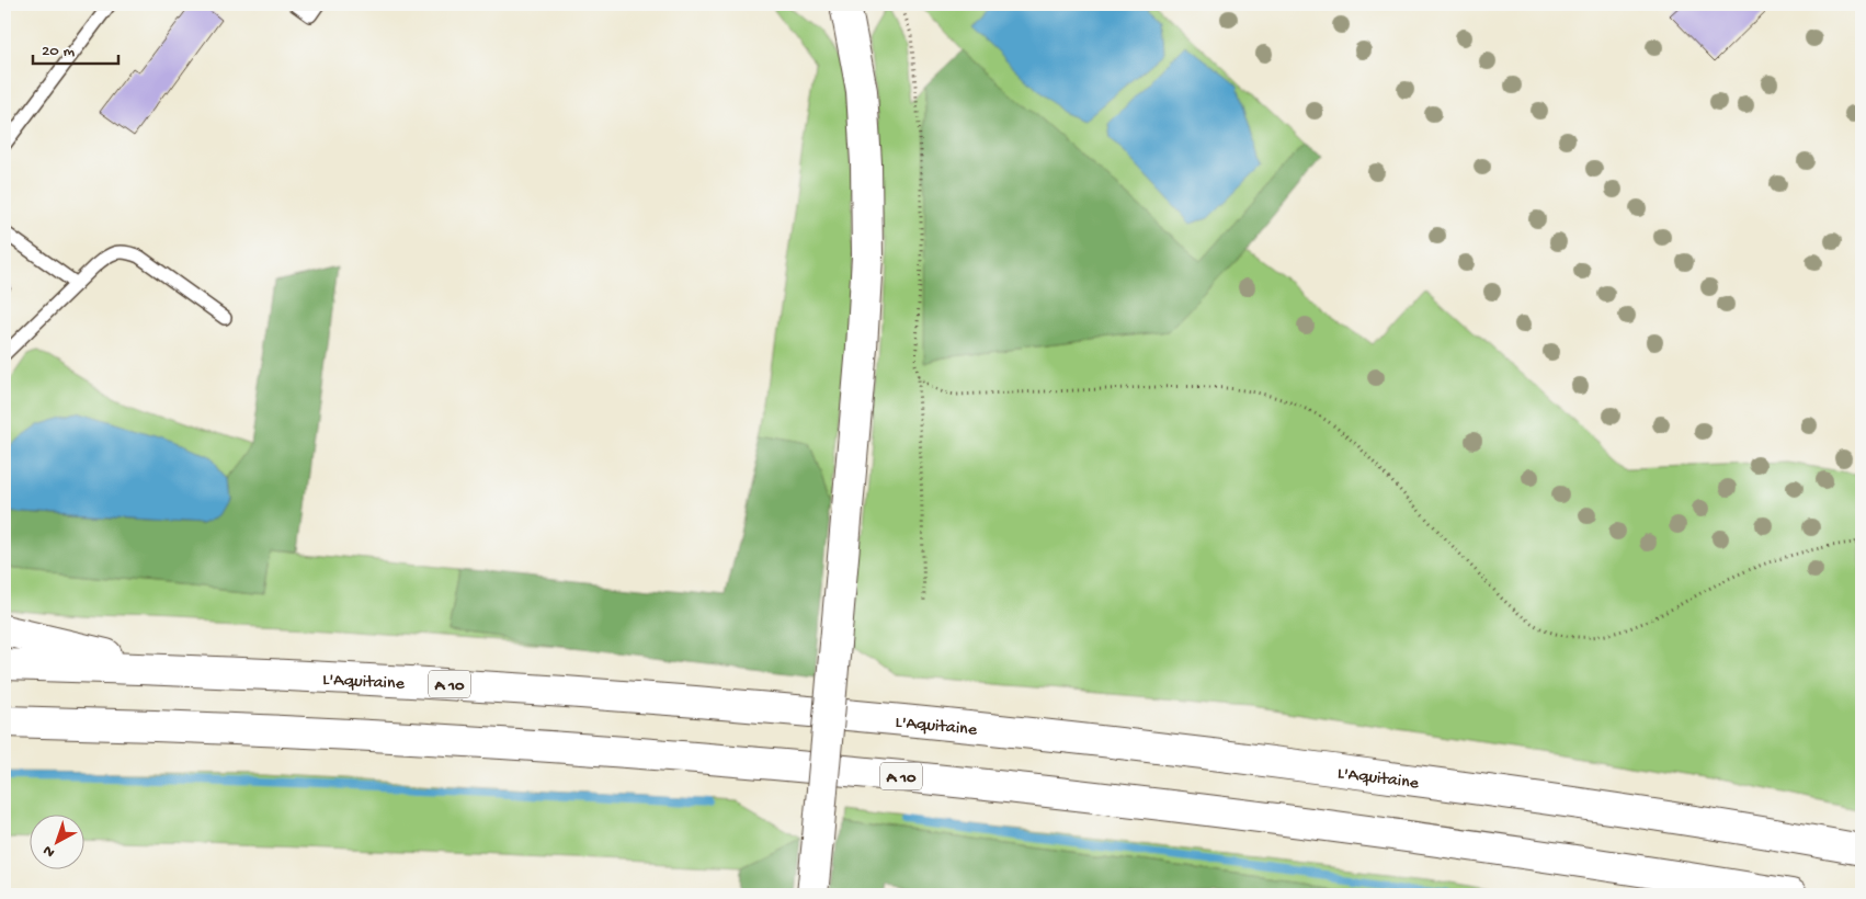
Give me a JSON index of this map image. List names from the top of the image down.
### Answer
{
  "streets": {
    "main road": ["L'Aquitaine", "A 10"]
  },
  "scale_bar": "20 m",
  "north": "bottom left"
}
